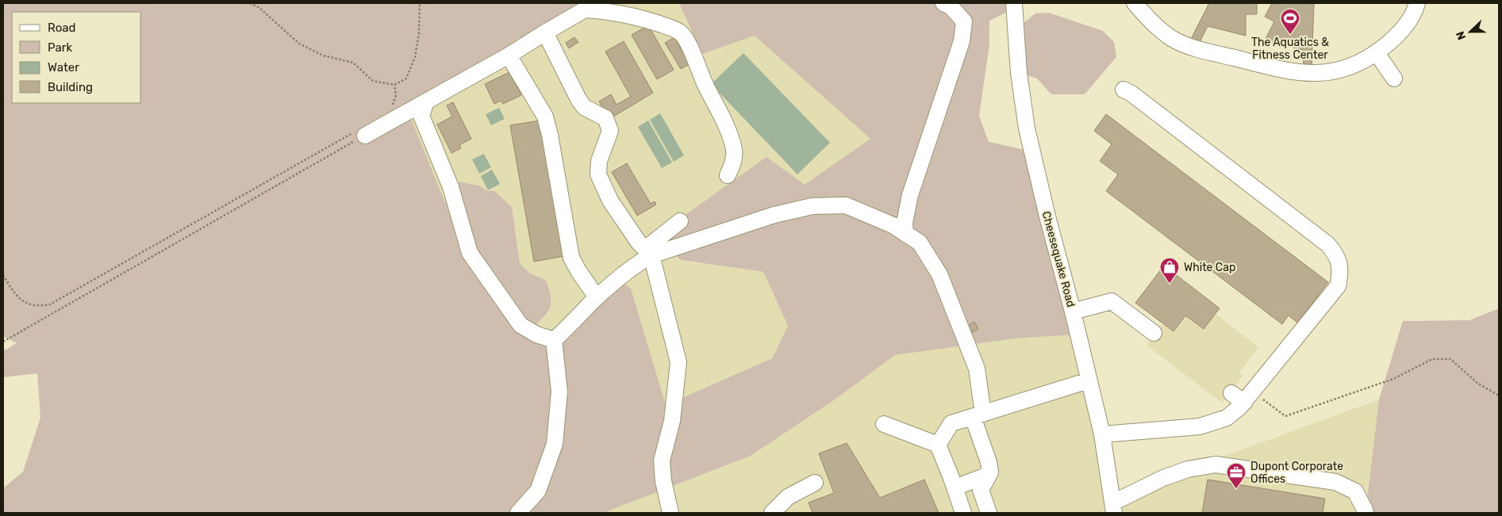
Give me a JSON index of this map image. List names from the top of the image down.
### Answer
{
  "streets": {
    "street": ["Cheesequake Road"]
  },
  "places": {
    "sports": ["The Aquatics & Fitness Center"],
    "shop": ["White Cap"],
    "office": ["Dupont Corporate Offices"]
  },
  "legend": [
    "Road",
    "Park",
    "Water",
    "Building"
  ],
  "north": "left"
}
